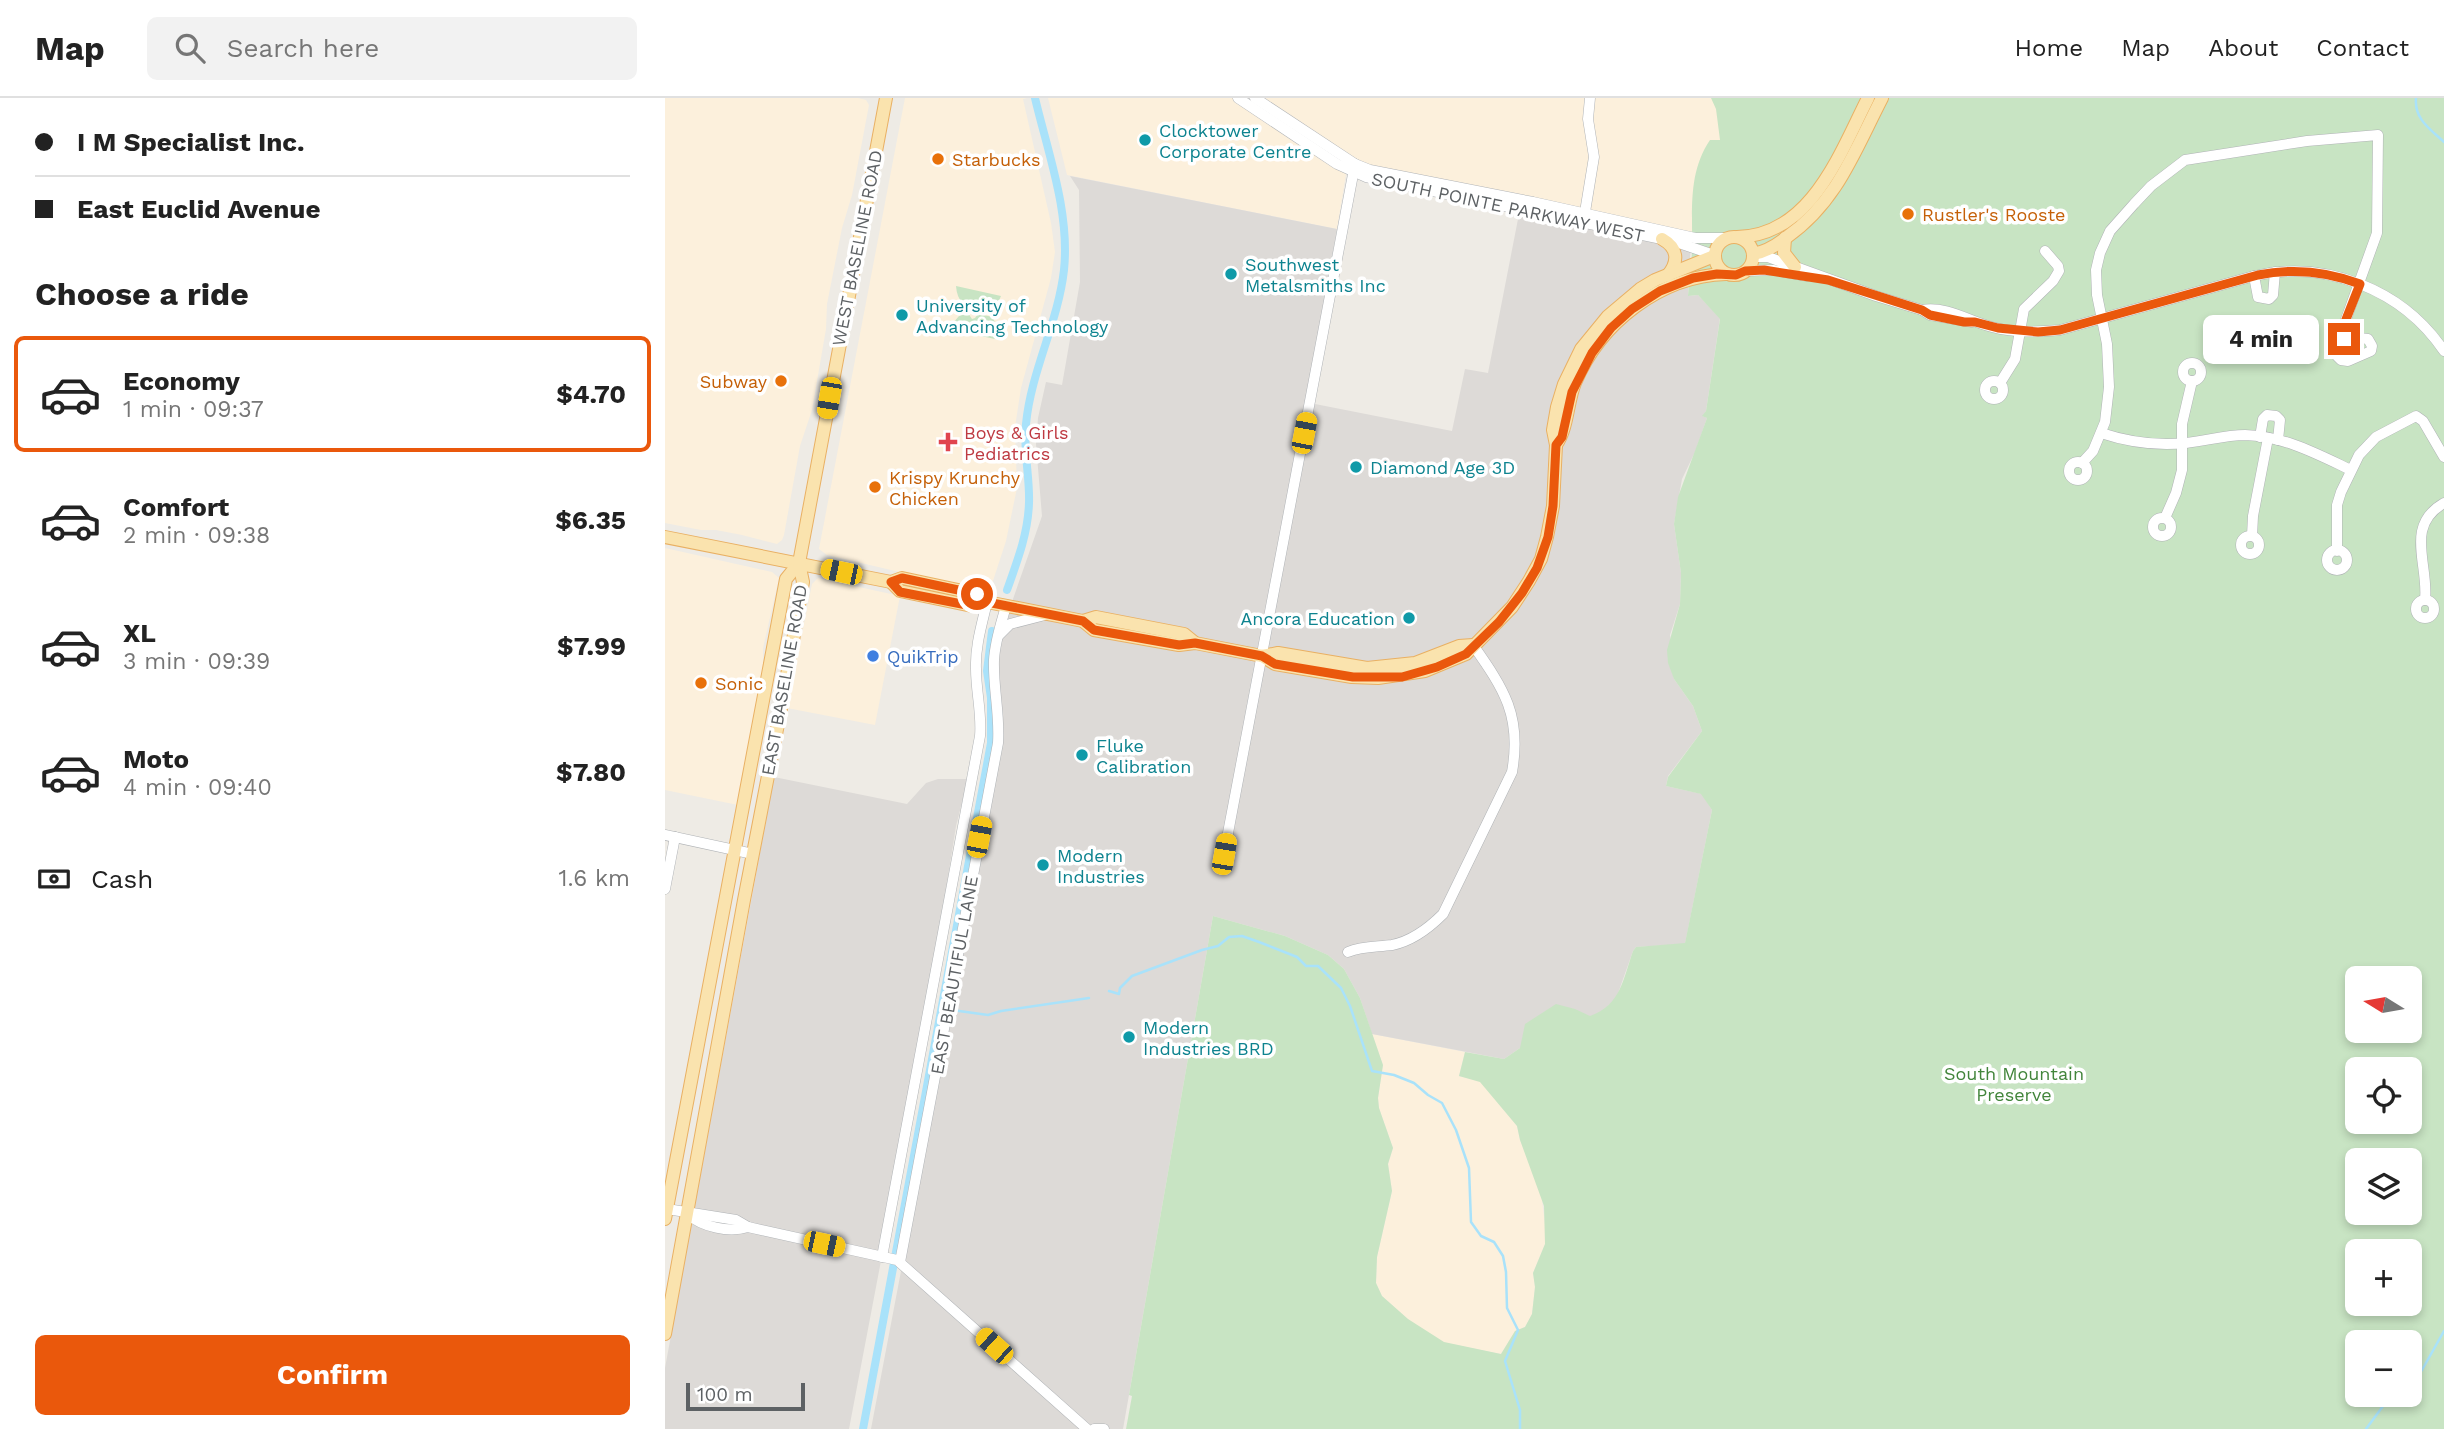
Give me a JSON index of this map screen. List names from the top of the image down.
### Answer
{
  "streets": {
    "main road": ["WEST BASELINE ROAD", "EAST BASELINE ROAD"],
    "street": ["SOUTH POINTE PARKWAY WEST", "EAST BEAUTIFUL LANE"]
  },
  "crossings": [
    ["WEST BASELINE ROAD", "EAST BASELINE ROAD"]
  ],
  "parks": ["South Mountain Preserve"],
  "places": {
    "other": [
      "Clocktower Corporate Centre",
      "Starbucks",
      "Rustler's Rooste",
      "Southwest Metalsmiths Inc",
      "University of Advancing Technology",
      "Subway",
      "Diamond Age 3D",
      "Krispy Krunchy Chicken",
      "Ancora Education",
      "QuikTrip",
      "Sonic",
      "Fluke Calibration",
      "Modern Industries",
      "Modern Industries BRD"
    ],
    "health": ["Boys & Girls Pediatrics"]
  },
  "scale_bar": "100 m",
  "north": "left",
  "page": {
    "header": "Map",
    "search": "Search here",
    "nav": [
      "Home",
      "Map",
      "About",
      "Contact"
    ],
    "banner": ["I M Specialist Inc.", "East Euclid Avenue"],
    "heading": "Choose a ride",
    "bubble": "4 min",
    "list": [
      {
        "name": "Economy",
        "note": "1 min · 09:37",
        "value": "$4.70"
      },
      {
        "name": "Comfort",
        "note": "2 min · 09:38",
        "value": "$6.35"
      },
      {
        "name": "XL",
        "note": "3 min · 09:39",
        "value": "$7.99"
      },
      {
        "name": "Moto",
        "note": "4 min · 09:40",
        "value": "$7.80"
      }
    ],
    "pay": ["Cash", "1.6 km"],
    "map_buttons": ["+", "−"],
    "buttons": "Confirm",
    "scale": "100 m"
  }
}
